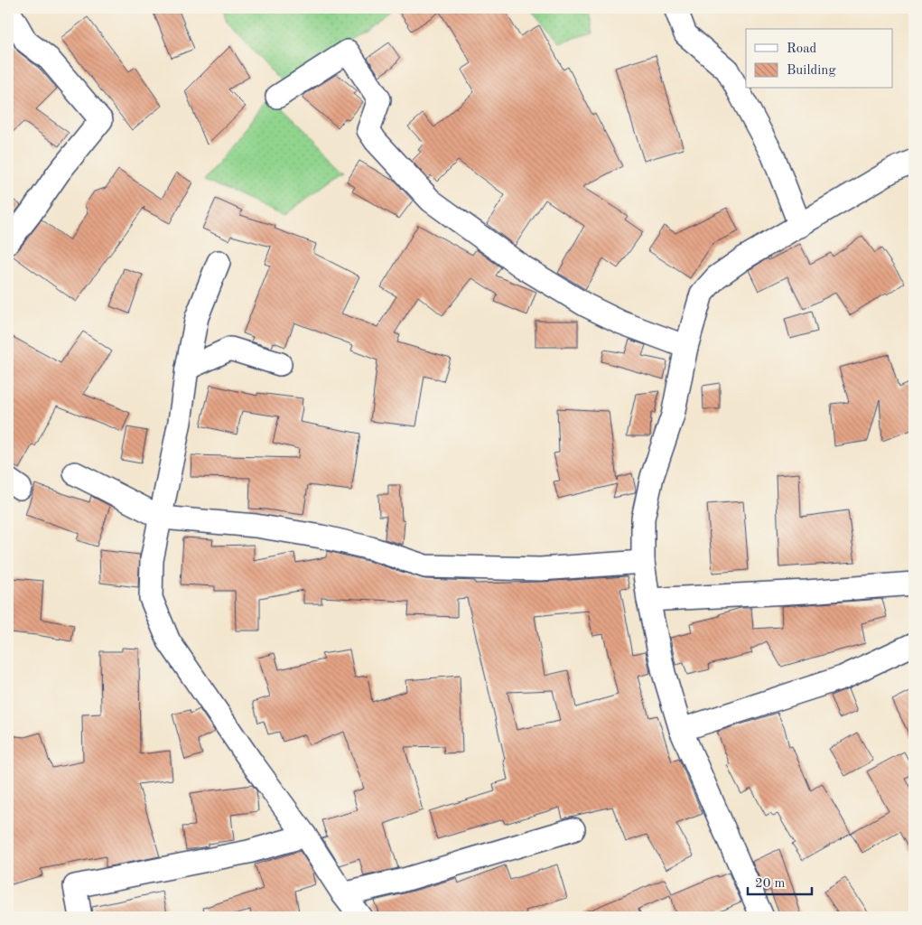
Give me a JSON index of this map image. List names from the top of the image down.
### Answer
{
  "legend": ["Road", "Building"],
  "scale_bar": "20 m"
}
